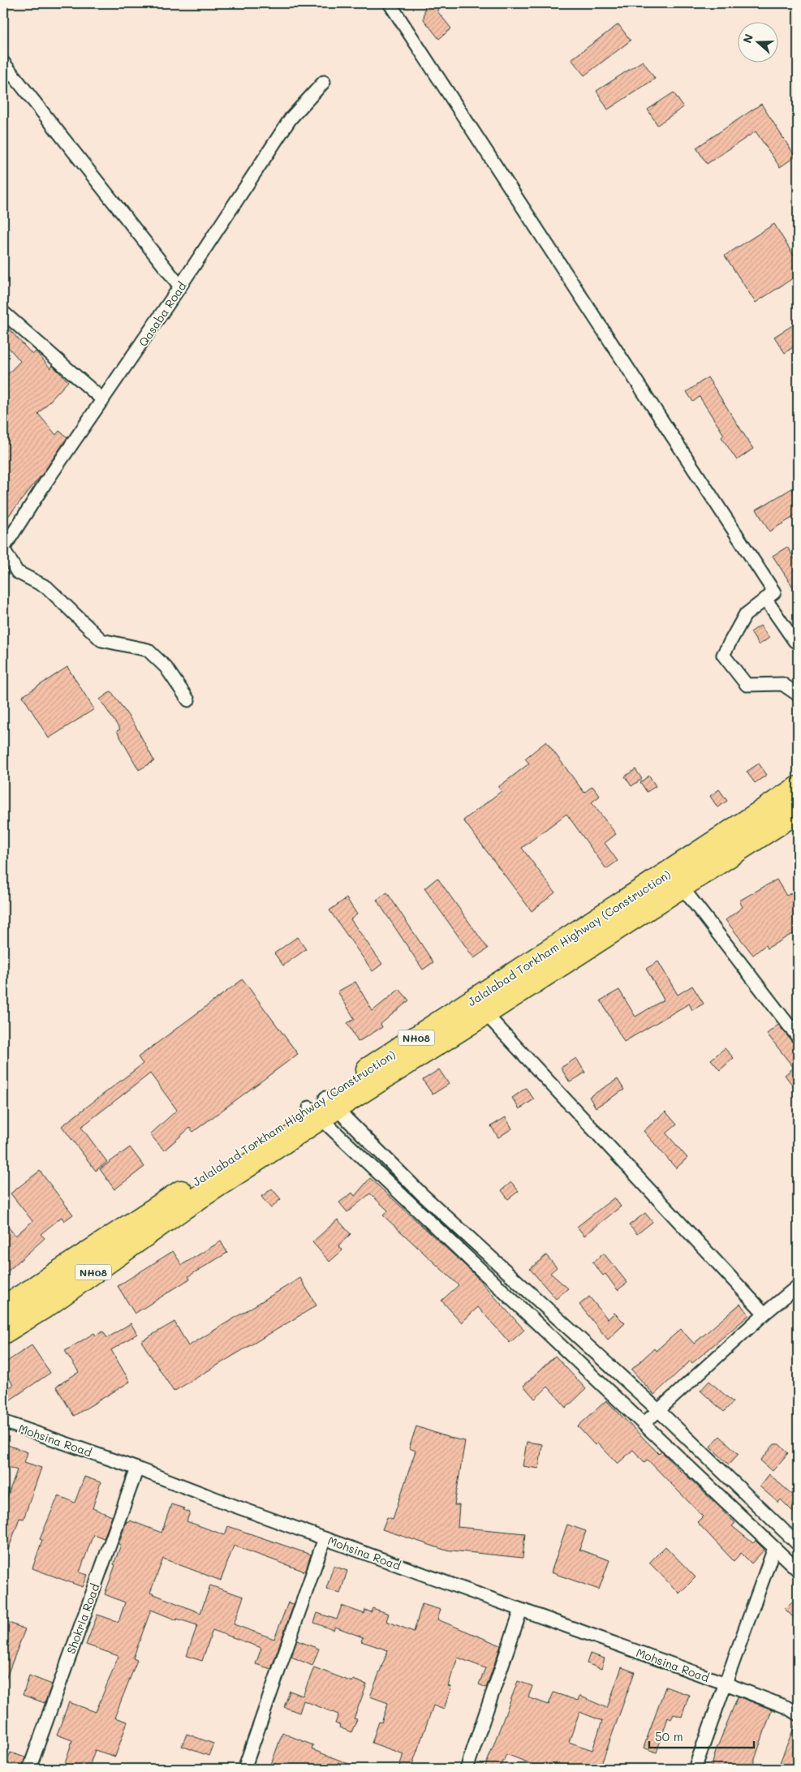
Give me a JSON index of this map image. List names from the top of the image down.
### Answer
{
  "streets": {
    "highway": ["Jalalabad Torkham Highway (Construction)", "NH08"],
    "street": ["Qasaba Road", "Mohsina Road", "Shokria Road"]
  },
  "crossings": [
    ["Jalalabad Torkham Highway (Construction)", "NH08"],
    ["Mohsina Road", "Shokria Road"]
  ],
  "scale_bar": "50 m",
  "north": "left"
}
